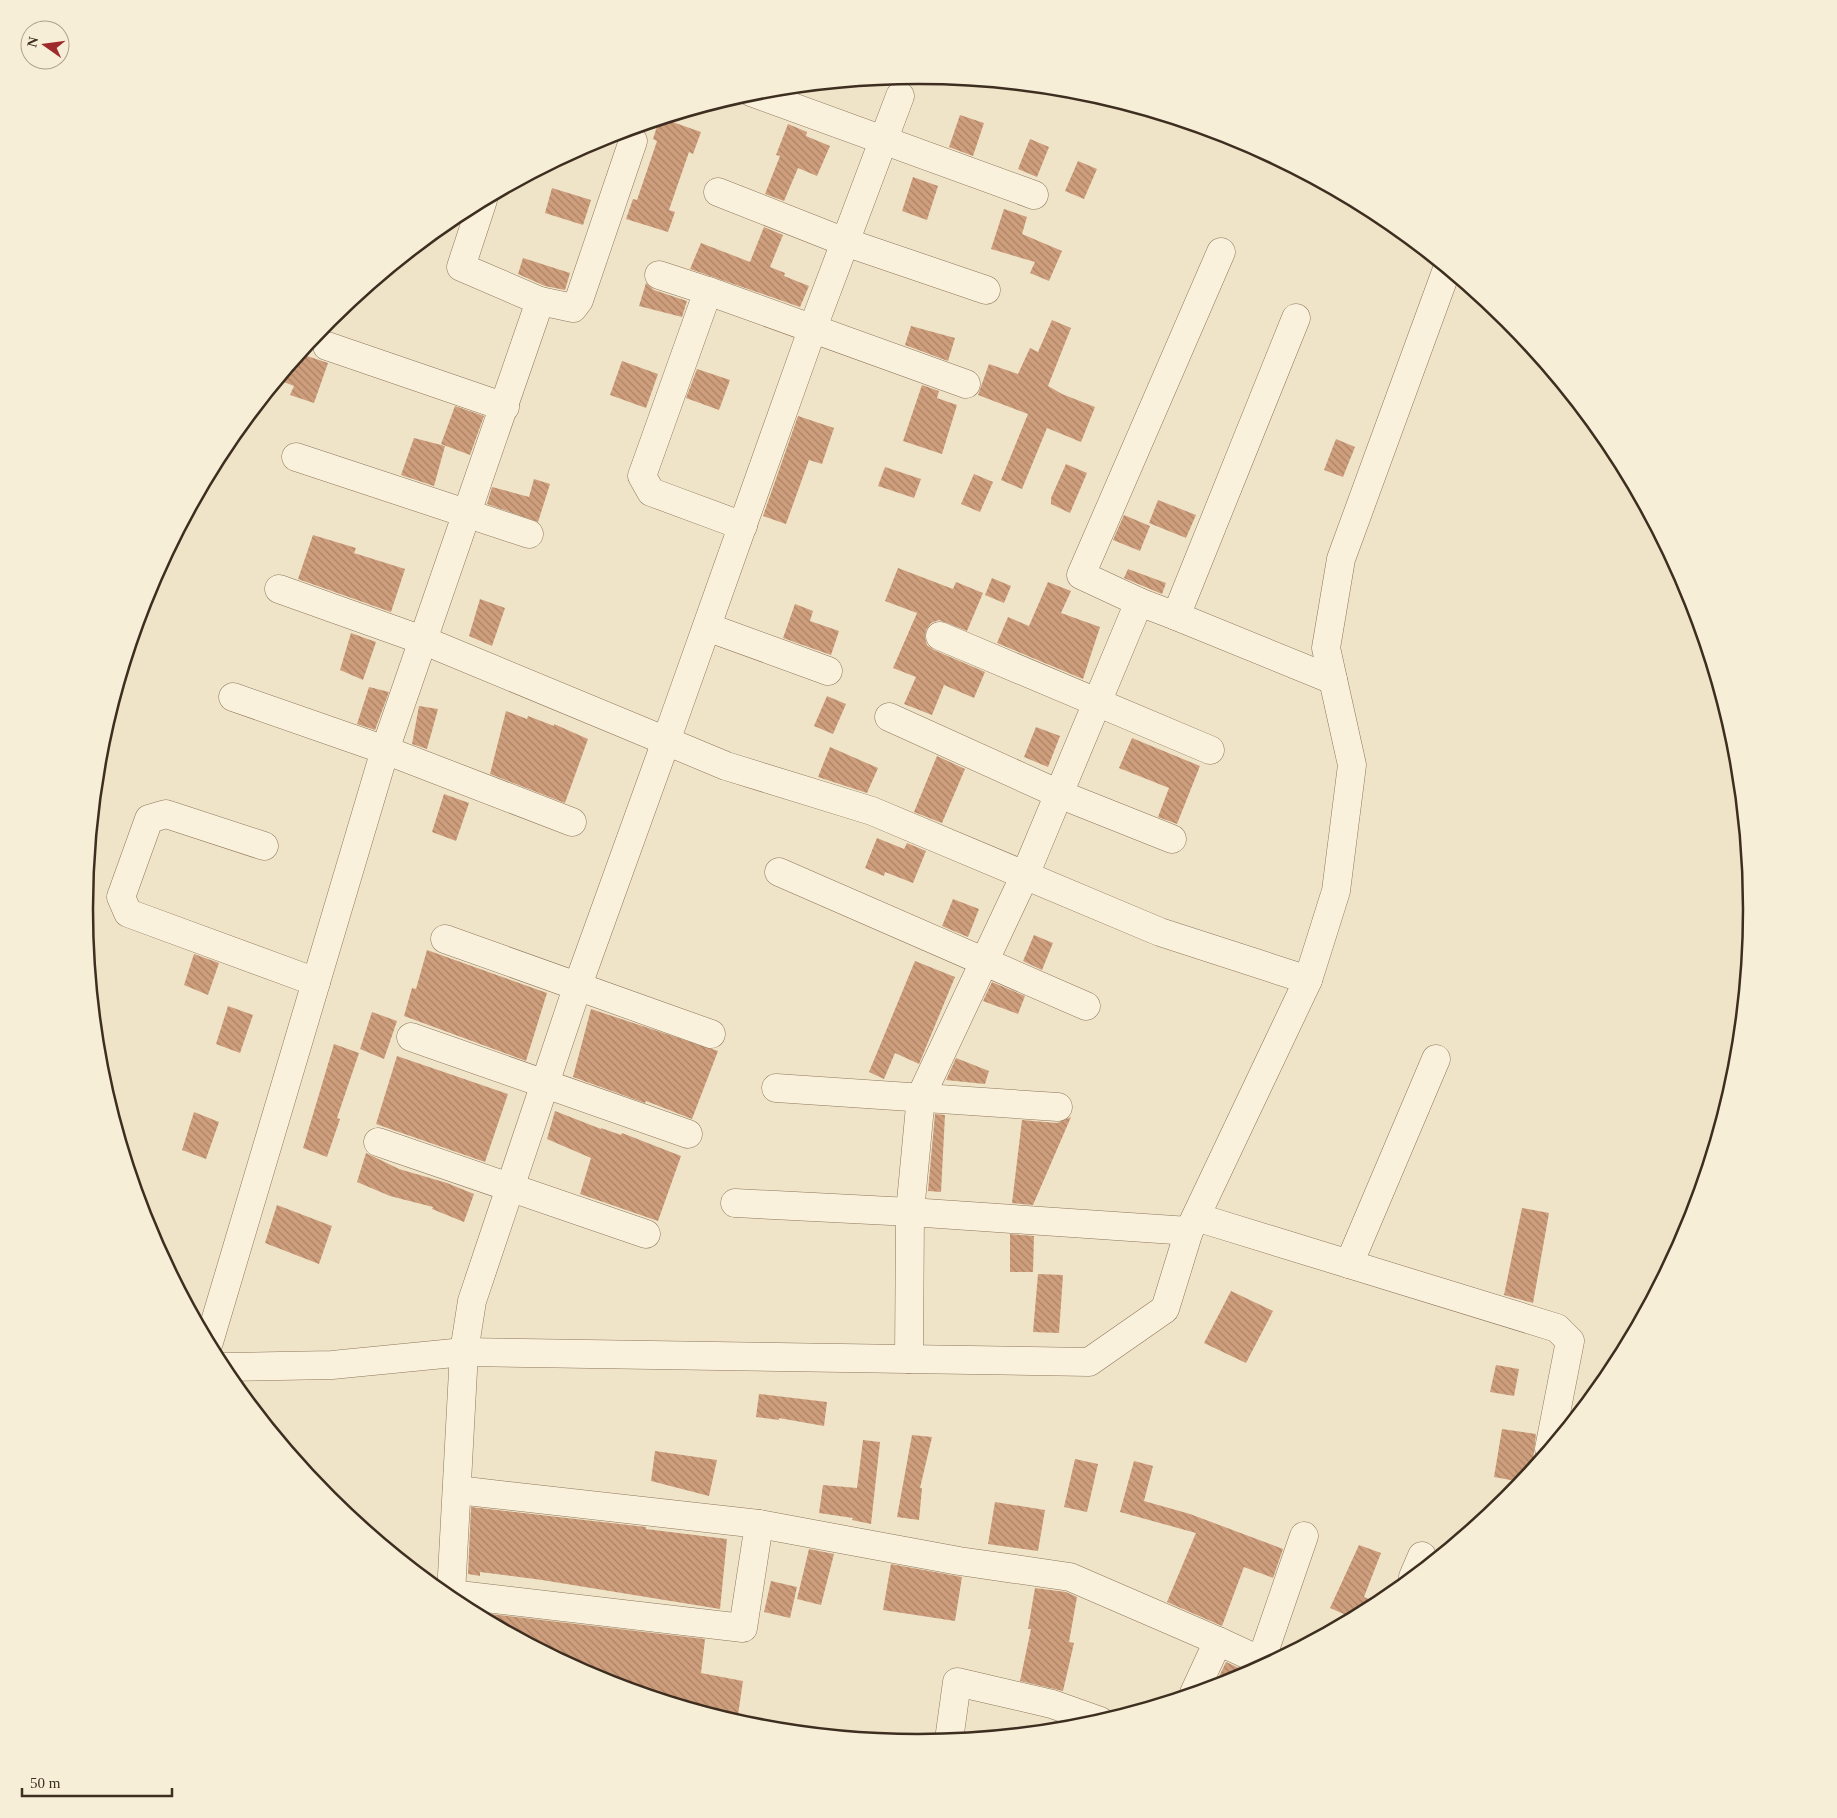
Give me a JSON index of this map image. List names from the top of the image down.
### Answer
{
  "scale_bar": "50 m",
  "north": "left"
}
